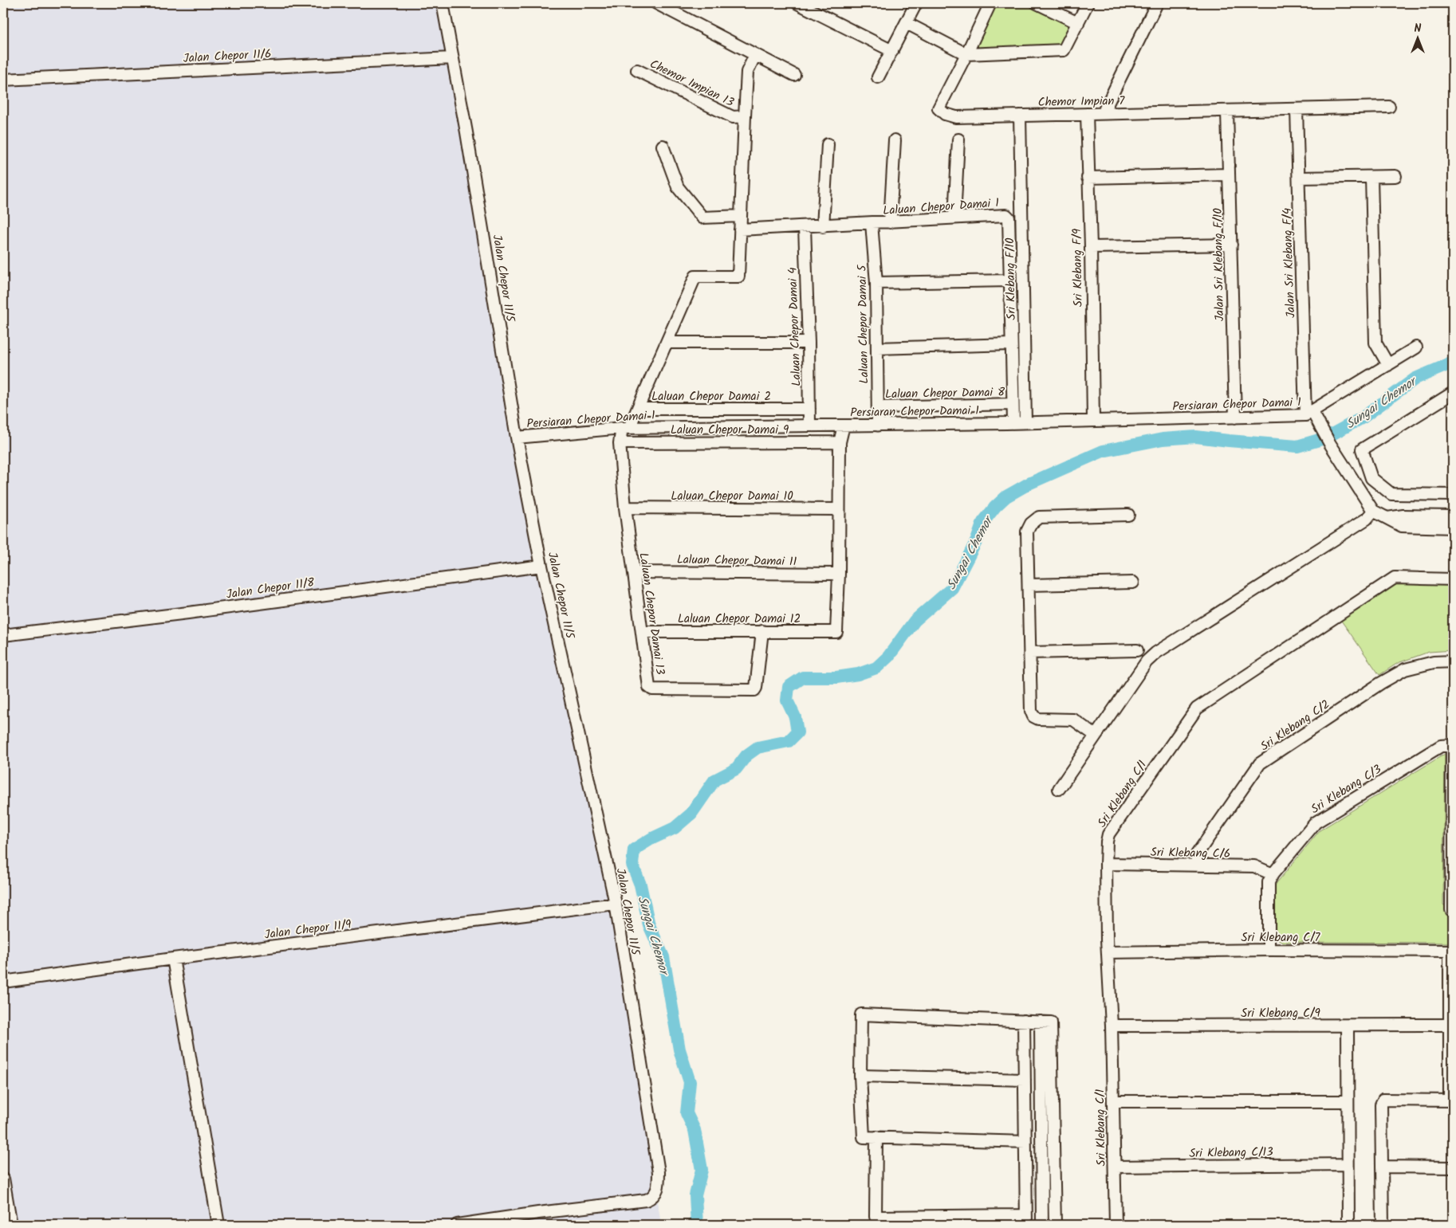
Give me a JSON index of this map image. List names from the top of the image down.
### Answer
{
  "streets": {
    "street": [
      "Jalan Chepor 11/6",
      "Chemor Impian 13",
      "Chemor Impian 7",
      "Laluan Chepor Damai 1",
      "Jalan Sri Klebang F/4",
      "Jalan Sri Klebang F/10",
      "Sri Klebang F/9",
      "Jalan Chepor 11/5",
      "Sri Klebang F/10",
      "Laluan Chepor Damai 5",
      "Laluan Chepor Damai 4",
      "Laluan Chepor Damai 8",
      "Laluan Chepor Damai 2",
      "Persiaran Chepor Damai 1",
      "Laluan Chepor Damai 9",
      "Laluan Chepor Damai 10",
      "Laluan Chepor Damai 11",
      "Jalan Chepor 11/8",
      "Laluan Chepor Damai 13",
      "Laluan Chepor Damai 12",
      "Sri Klebang C/2",
      "Sri Klebang C/3",
      "Sri Klebang C/1",
      "Sri Klebang C/6",
      "Jalan Chepor 11/9",
      "Sri Klebang C/7",
      "Sri Klebang C/9",
      "Sri Klebang C/13"
    ]
  },
  "crossings": [
    ["Jalan Chepor 11/6", "Jalan Chepor 11/5"],
    ["Chemor Impian 7", "Jalan Sri Klebang F/4"],
    ["Chemor Impian 7", "Jalan Sri Klebang F/10"],
    ["Chemor Impian 7", "Sri Klebang F/9"],
    ["Chemor Impian 7", "Sri Klebang F/10"],
    ["Laluan Chepor Damai 1", "Laluan Chepor Damai 5"],
    ["Laluan Chepor Damai 1", "Laluan Chepor Damai 4"],
    ["Laluan Chepor Damai 1", "Laluan Chepor Damai 8"],
    ["Laluan Chepor Damai 1", "Persiaran Chepor Damai 1"],
    ["Jalan Sri Klebang F/4", "Persiaran Chepor Damai 1"],
    ["Jalan Sri Klebang F/10", "Persiaran Chepor Damai 1"],
    ["Sri Klebang F/9", "Persiaran Chepor Damai 1"],
    ["Jalan Chepor 11/5", "Persiaran Chepor Damai 1"],
    ["Jalan Chepor 11/5", "Jalan Chepor 11/8"],
    ["Jalan Chepor 11/5", "Jalan Chepor 11/9"],
    ["Sri Klebang F/10", "Persiaran Chepor Damai 1"],
    ["Laluan Chepor Damai 5", "Laluan Chepor Damai 8"],
    ["Laluan Chepor Damai 5", "Persiaran Chepor Damai 1"],
    ["Laluan Chepor Damai 4", "Laluan Chepor Damai 2"],
    ["Laluan Chepor Damai 4", "Persiaran Chepor Damai 1"],
    ["Persiaran Chepor Damai 1", "Laluan Chepor Damai 13"],
    ["Laluan Chepor Damai 9", "Laluan Chepor Damai 13"],
    ["Laluan Chepor Damai 10", "Laluan Chepor Damai 13"],
    ["Laluan Chepor Damai 11", "Laluan Chepor Damai 13"],
    ["Laluan Chepor Damai 11", "Laluan Chepor Damai 12"],
    ["Laluan Chepor Damai 13", "Laluan Chepor Damai 12"],
    ["Sri Klebang C/2", "Sri Klebang C/6"],
    ["Sri Klebang C/3", "Sri Klebang C/6"],
    ["Sri Klebang C/3", "Sri Klebang C/7"],
    ["Sri Klebang C/1", "Sri Klebang C/6"],
    ["Sri Klebang C/1", "Sri Klebang C/7"],
    ["Sri Klebang C/1", "Sri Klebang C/9"],
    ["Sri Klebang C/1", "Sri Klebang C/13"]
  ],
  "water": ["Sungai Chemor"],
  "north": "top"
}
